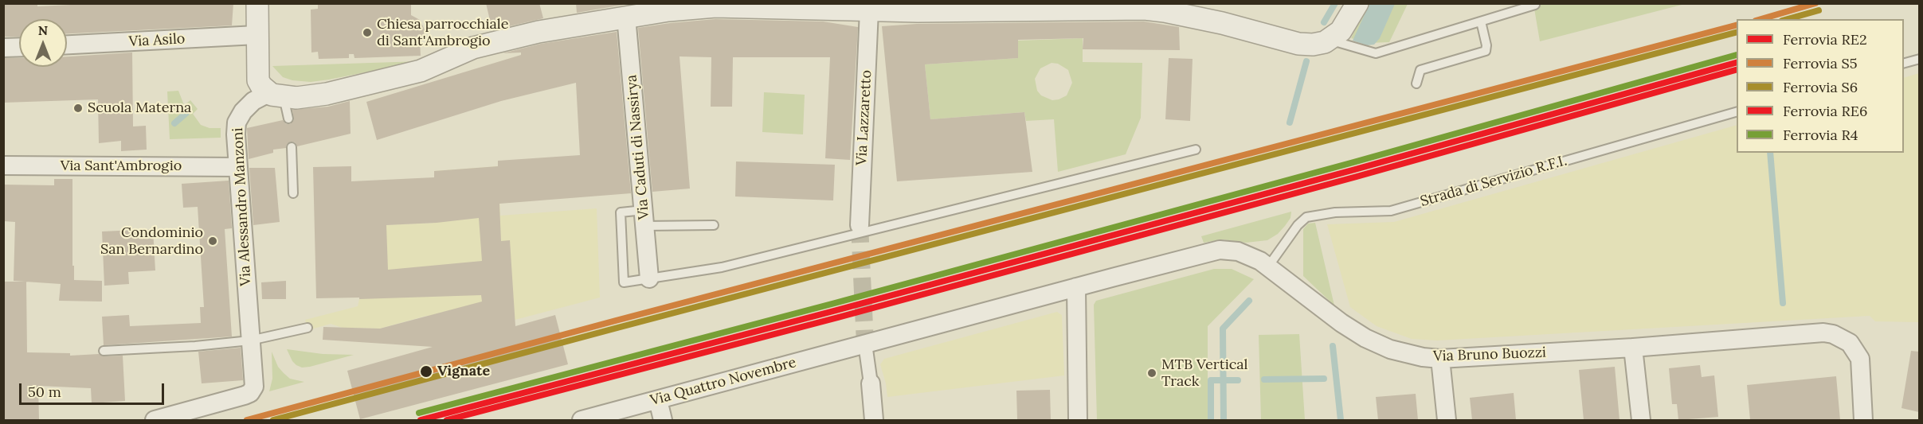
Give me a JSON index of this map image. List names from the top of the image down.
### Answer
{
  "streets": {
    "street": [
      "Via Asilo",
      "Via Lazzaretto",
      "Via Caduti di Nassirya",
      "Via Sant'Ambrogio",
      "Via Alessandro Manzoni",
      "Via Bruno Buozzi",
      "Via Quattro Novembre"
    ],
    "lane": ["Strada di Servizio R.F.I."]
  },
  "crossings": [
    ["Via Sant'Ambrogio", "Via Alessandro Manzoni"],
    ["Strada di Servizio R.F.I.", "Via Bruno Buozzi"],
    ["Via Bruno Buozzi", "Via Quattro Novembre"]
  ],
  "places": [
    "Chiesa parrocchiale di Sant'Ambrogio",
    "Scuola Materna",
    "Condominio San Bernardino",
    "Vignate",
    "MTB Vertical Track"
  ],
  "lines": [
    "rail line S5",
    "rail line S6",
    "rail line R4",
    "rail line RE2",
    "rail line RE6"
  ],
  "legend": [
    "Ferrovia RE2",
    "Ferrovia S5",
    "Ferrovia S6",
    "Ferrovia RE6",
    "Ferrovia R4"
  ],
  "scale_bar": "50 m",
  "north": "top"
}
